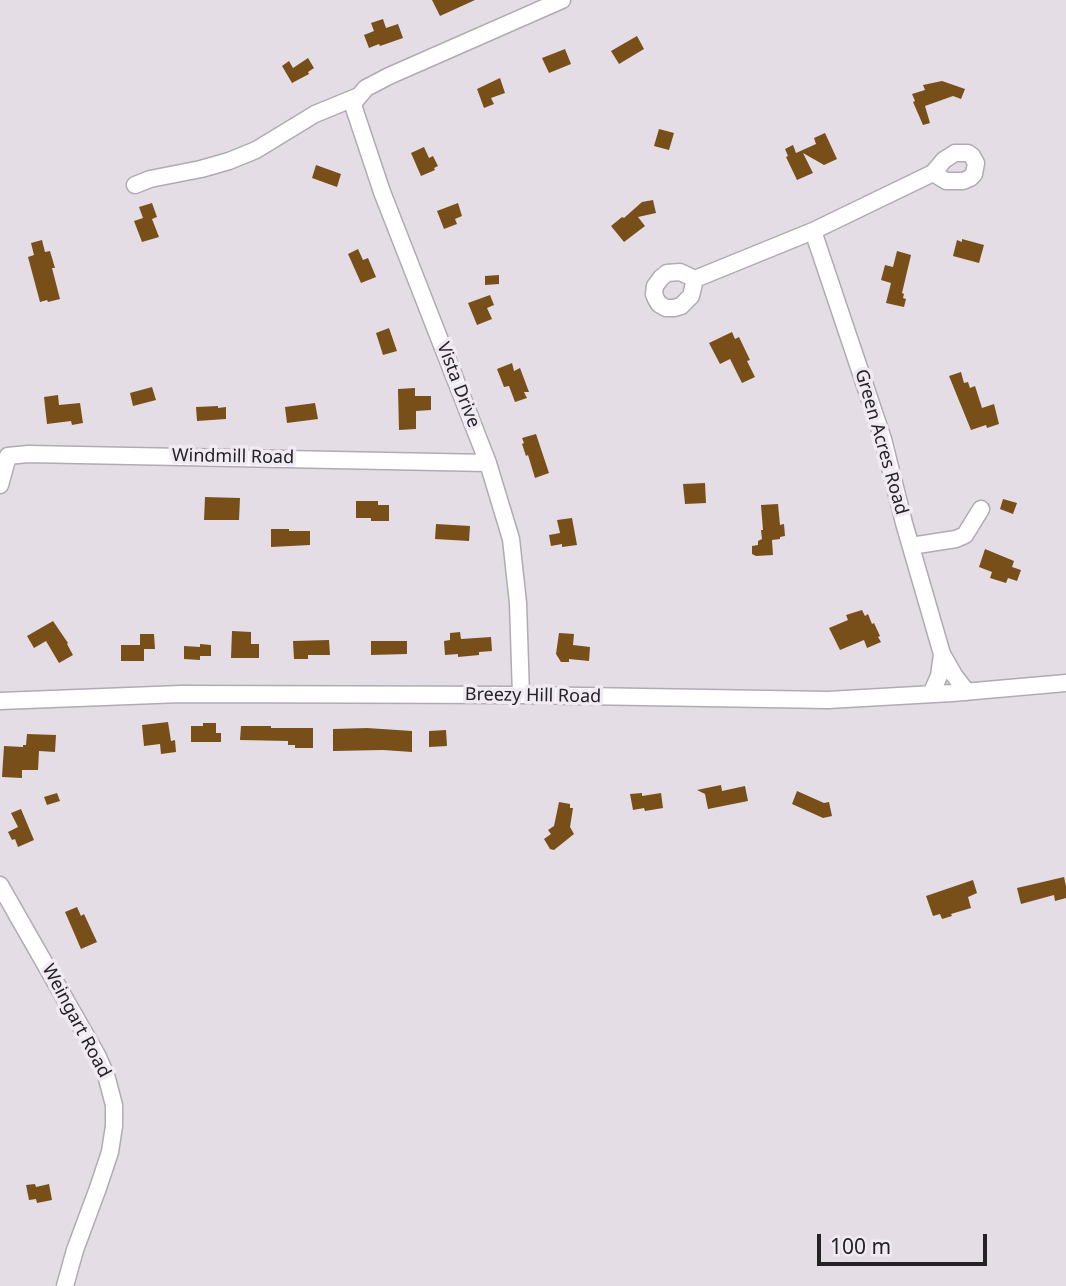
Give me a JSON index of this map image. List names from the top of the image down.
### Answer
{
  "streets": {
    "street": [
      "Vista Drive",
      "Green Acres Road",
      "Windmill Road",
      "Breezy Hill Road",
      "Weingart Road"
    ]
  },
  "crossings": [
    ["Vista Drive", "Windmill Road"],
    ["Vista Drive", "Breezy Hill Road"],
    ["Green Acres Road", "Breezy Hill Road"]
  ],
  "scale_bar": "100 m"
}
